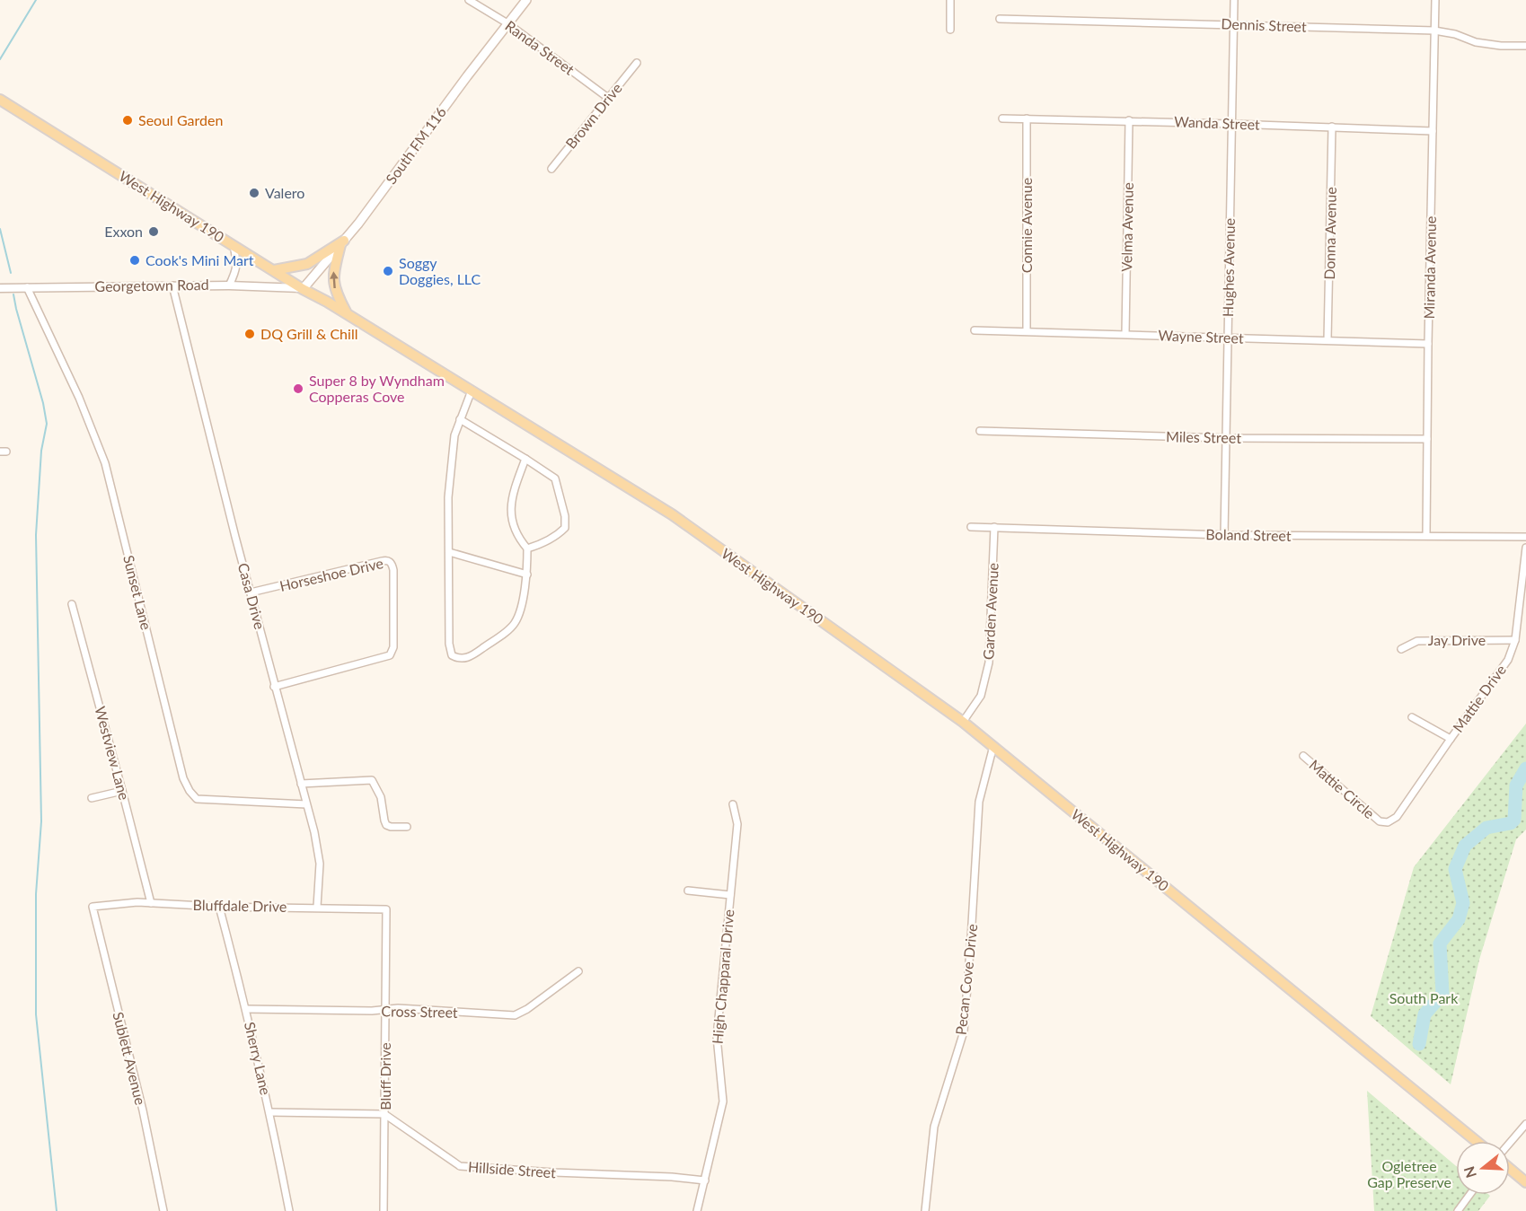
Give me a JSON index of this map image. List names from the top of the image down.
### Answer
{
  "streets": {
    "main road": ["South FM 116", "West Highway 190"],
    "street": [
      "Dennis Street",
      "Randa Street",
      "Brown Drive",
      "Wanda Street",
      "Connie Avenue",
      "Velma Avenue",
      "Donna Avenue",
      "Hughes Avenue",
      "Miranda Avenue",
      "Georgetown Road",
      "Wayne Street",
      "Miles Street",
      "Boland Street",
      "Horseshoe Drive",
      "Sunset Lane",
      "Casa Drive",
      "Garden Avenue",
      "Jay Drive",
      "Mattie Drive",
      "Westview Lane",
      "Mattie Circle",
      "Bluffdale Drive",
      "High Chapparal Drive",
      "Pecan Cove Drive",
      "Cross Street",
      "Sublett Avenue",
      "Sherry Lane",
      "Bluff Drive",
      "Hillside Street"
    ]
  },
  "crossings": [
    ["Dennis Street", "Hughes Avenue"],
    ["Dennis Street", "Miranda Avenue"],
    ["Randa Street", "Brown Drive"],
    ["Randa Street", "South FM 116"],
    ["Wanda Street", "Connie Avenue"],
    ["Wanda Street", "Velma Avenue"],
    ["Wanda Street", "Donna Avenue"],
    ["Wanda Street", "Hughes Avenue"],
    ["Wanda Street", "Miranda Avenue"],
    ["South FM 116", "West Highway 190"],
    ["South FM 116", "Georgetown Road"],
    ["West Highway 190", "Georgetown Road"],
    ["West Highway 190", "Garden Avenue"],
    ["West Highway 190", "Pecan Cove Drive"],
    ["Connie Avenue", "Wayne Street"],
    ["Velma Avenue", "Wayne Street"],
    ["Donna Avenue", "Wayne Street"],
    ["Hughes Avenue", "Wayne Street"],
    ["Hughes Avenue", "Miles Street"],
    ["Hughes Avenue", "Boland Street"],
    ["Miranda Avenue", "Wayne Street"],
    ["Miranda Avenue", "Miles Street"],
    ["Miranda Avenue", "Boland Street"],
    ["Georgetown Road", "Sunset Lane"],
    ["Georgetown Road", "Casa Drive"],
    ["Boland Street", "Garden Avenue"],
    ["Horseshoe Drive", "Casa Drive"],
    ["Sunset Lane", "Casa Drive"],
    ["Casa Drive", "Bluffdale Drive"],
    ["Jay Drive", "Mattie Drive"],
    ["Mattie Drive", "Mattie Circle"],
    ["Westview Lane", "Bluffdale Drive"],
    ["Bluffdale Drive", "Sublett Avenue"],
    ["Bluffdale Drive", "Sherry Lane"],
    ["Bluffdale Drive", "Bluff Drive"],
    ["High Chapparal Drive", "Hillside Street"],
    ["Cross Street", "Sherry Lane"],
    ["Cross Street", "Bluff Drive"],
    ["Bluff Drive", "Hillside Street"]
  ],
  "parks": ["South Park", "Ogletree Gap Preserve"],
  "places": [
    "Seoul Garden",
    "Valero",
    "Exxon",
    "Cook's Mini Mart",
    "Soggy Doggies, LLC",
    "DQ Grill & Chill",
    "Super 8 by Wyndham Copperas Cove"
  ],
  "north": "left"
}
